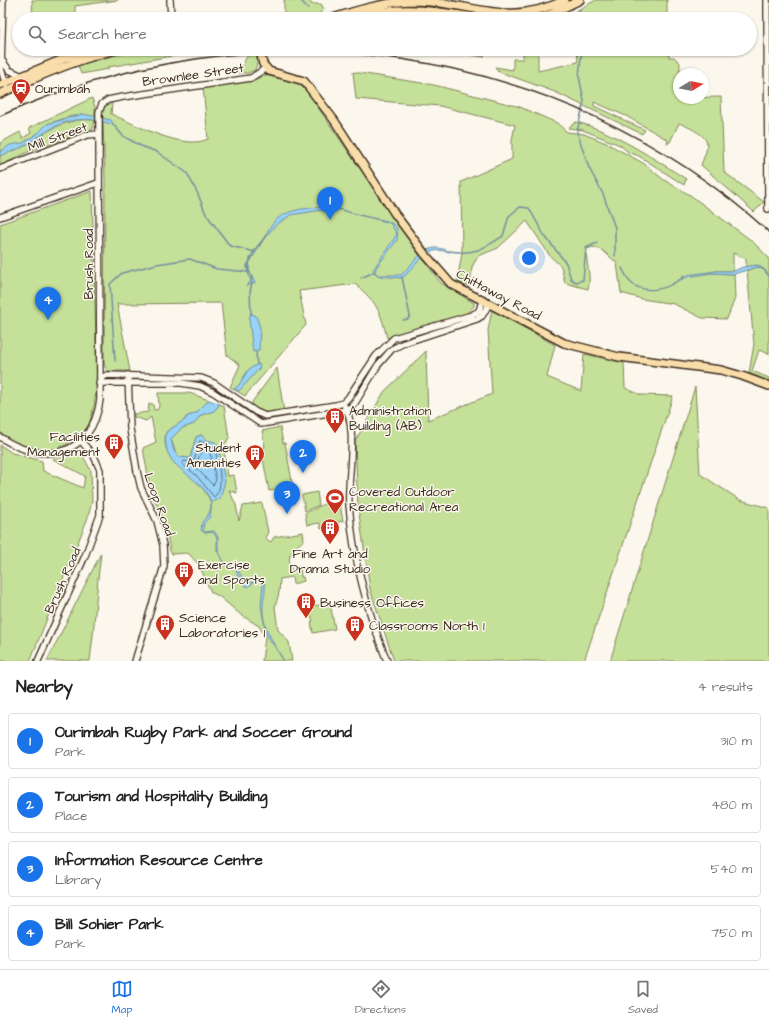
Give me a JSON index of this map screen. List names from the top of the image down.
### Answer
{
  "streets": {
    "main road": ["Brownlee Street", "Chittaway Road"],
    "street": ["Mill Street", "Brush Road", "Loop Road"]
  },
  "crossings": [
    ["Brownlee Street", "Brush Road"],
    ["Brownlee Street", "Chittaway Road"],
    ["Mill Street", "Brush Road"]
  ],
  "places": {
    "station": ["Ourimbah"],
    "building": [
      "Administration Building (AB)",
      "Facilities Management",
      "Student Amenities",
      "Fine Art and Drama Studio",
      "Exercise and Sports",
      "Business Offices",
      "Science Laboratories 1",
      "Classrooms North 1"
    ],
    "sports": ["Covered Outdoor Recreational Area"]
  },
  "north": "right",
  "page": {
    "search": "Search here",
    "pins": [
      "1",
      "4",
      "2",
      "3"
    ],
    "heading": ["Nearby", "4 results"],
    "list": [
      {
        "mark": "1",
        "name": "Ourimbah Rugby Park and Soccer Ground",
        "note": "Park",
        "value": "310 m"
      },
      {
        "mark": "2",
        "name": "Tourism and Hospitality Building",
        "note": "Place",
        "value": "480 m"
      },
      {
        "mark": "3",
        "name": "Information Resource Centre",
        "note": "Library",
        "value": "540 m"
      },
      {
        "mark": "4",
        "name": "Bill Sohier Park",
        "note": "Park",
        "value": "750 m"
      }
    ],
    "nav": ["Map", "Directions", "Saved"]
  }
}
